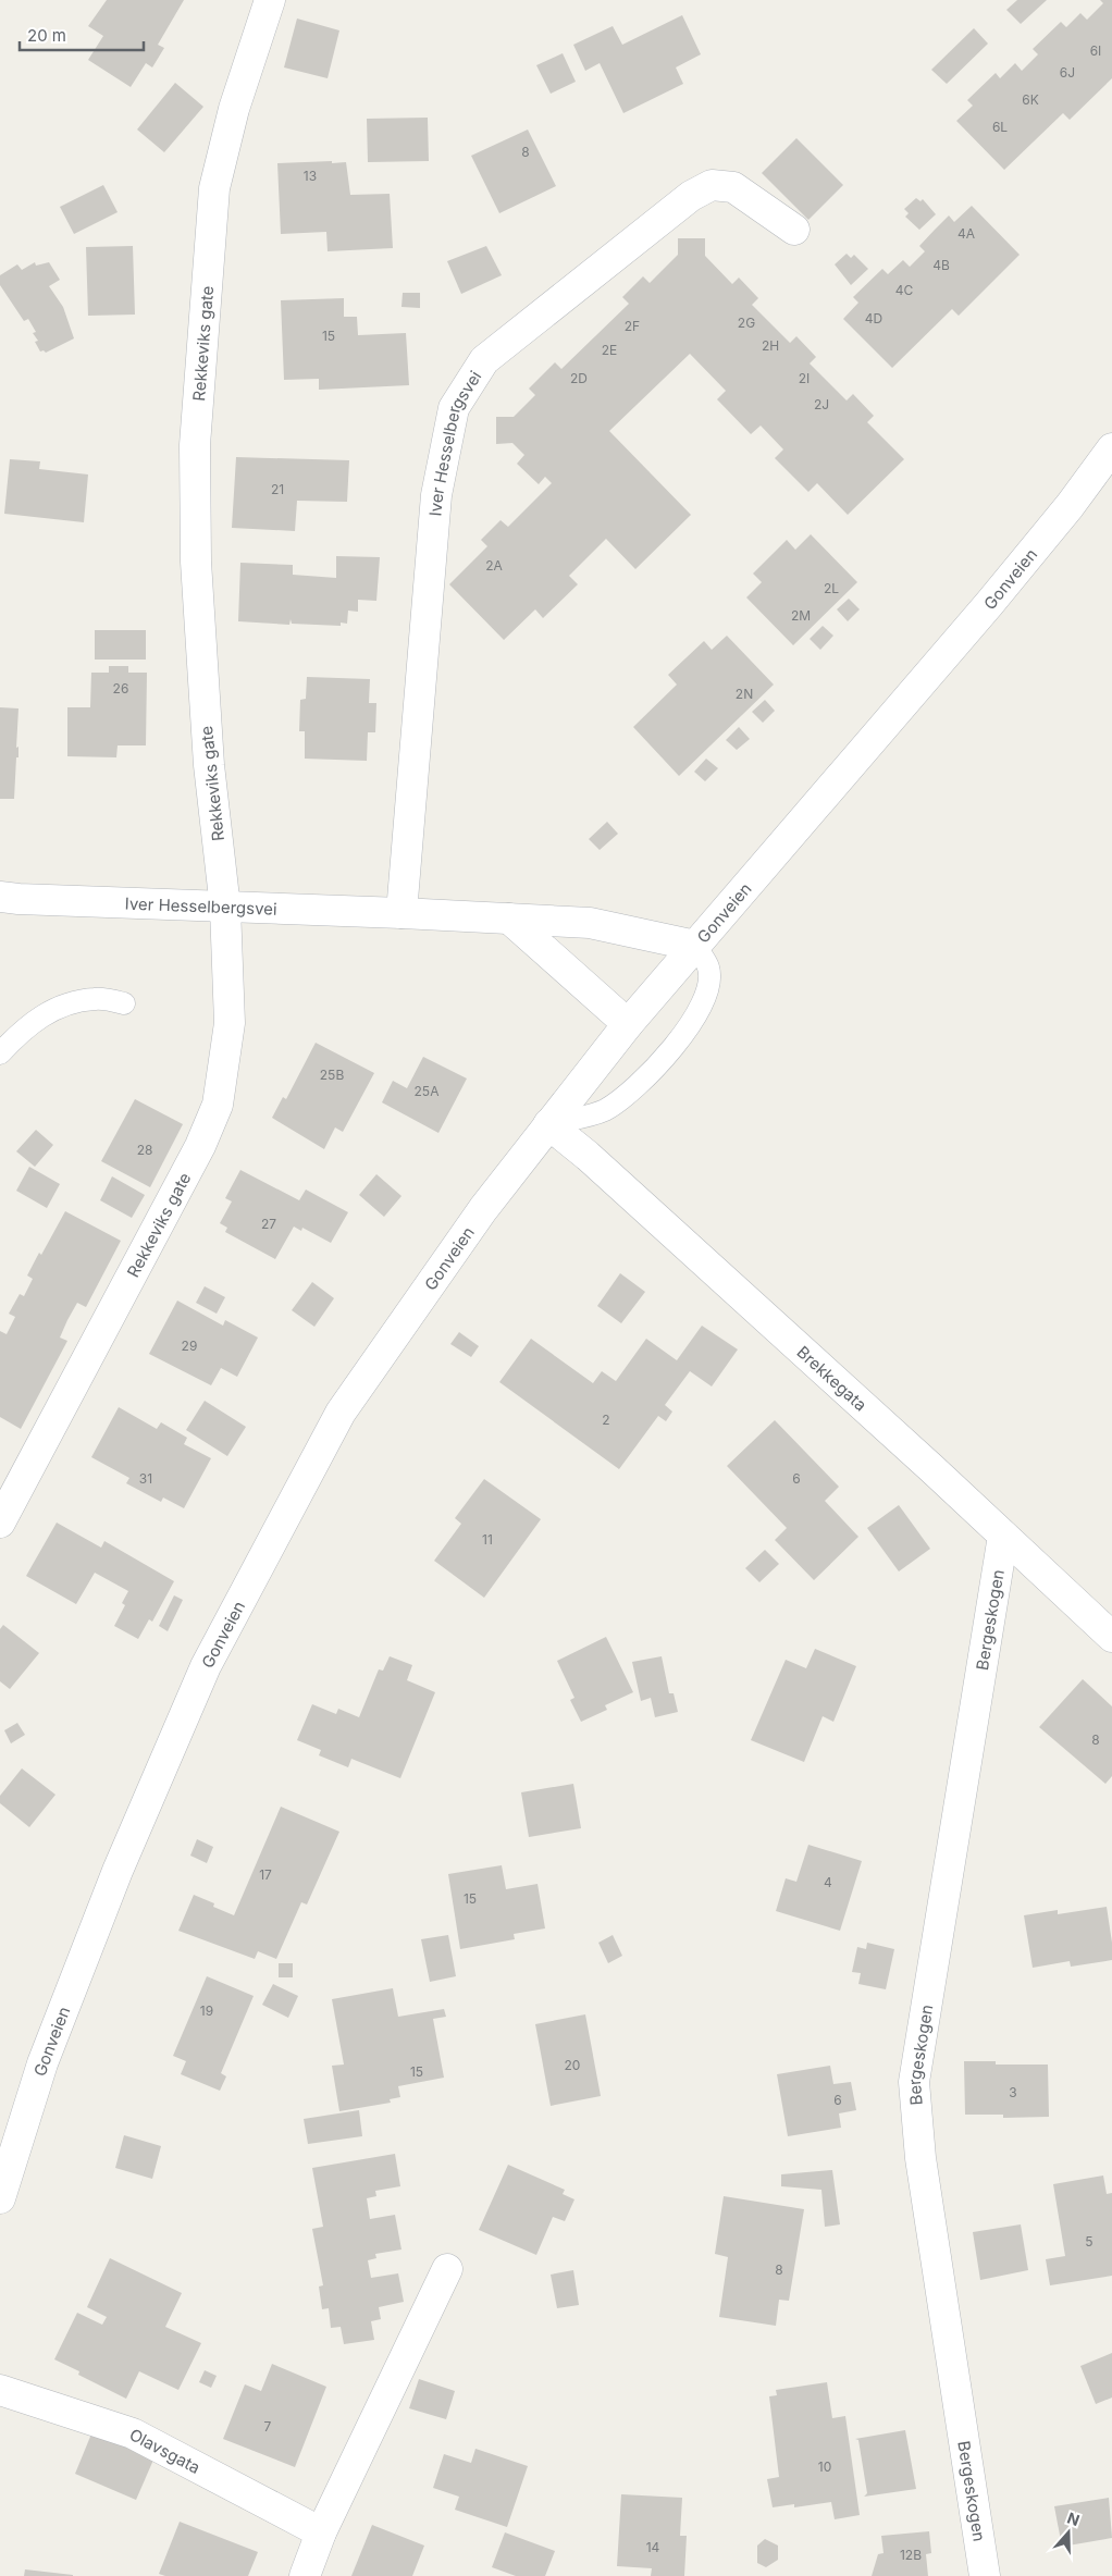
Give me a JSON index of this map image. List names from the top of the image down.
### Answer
{
  "streets": {
    "street": [
      "Rekkeviks gate",
      "Iver Hesselbergsvei",
      "Gonveien",
      "Brekkegata",
      "Bergeskogen",
      "Olavsgata"
    ]
  },
  "crossings": [
    ["Rekkeviks gate", "Iver Hesselbergsvei"],
    ["Iver Hesselbergsvei", "Gonveien"],
    ["Gonveien", "Brekkegata"],
    ["Brekkegata", "Bergeskogen"]
  ],
  "house_numbers": [
    "6I",
    "6J",
    "6K",
    "6L",
    "8",
    "13",
    "4A",
    "4B",
    "4C",
    "4D",
    "2G",
    "2F",
    "15",
    "2H",
    "2E",
    "2D",
    "2I",
    "2J",
    "21",
    "2A",
    "2L",
    "2M",
    "26",
    "2N",
    "25B",
    "25A",
    "28",
    "27",
    "29",
    "2",
    "31",
    "6",
    "11",
    "8",
    "17",
    "4",
    "15",
    "19",
    "20",
    "15",
    "3",
    "6",
    "5",
    "8",
    "7",
    "10",
    "14",
    "12B"
  ],
  "scale_bar": "20 m",
  "north": "top"
}
